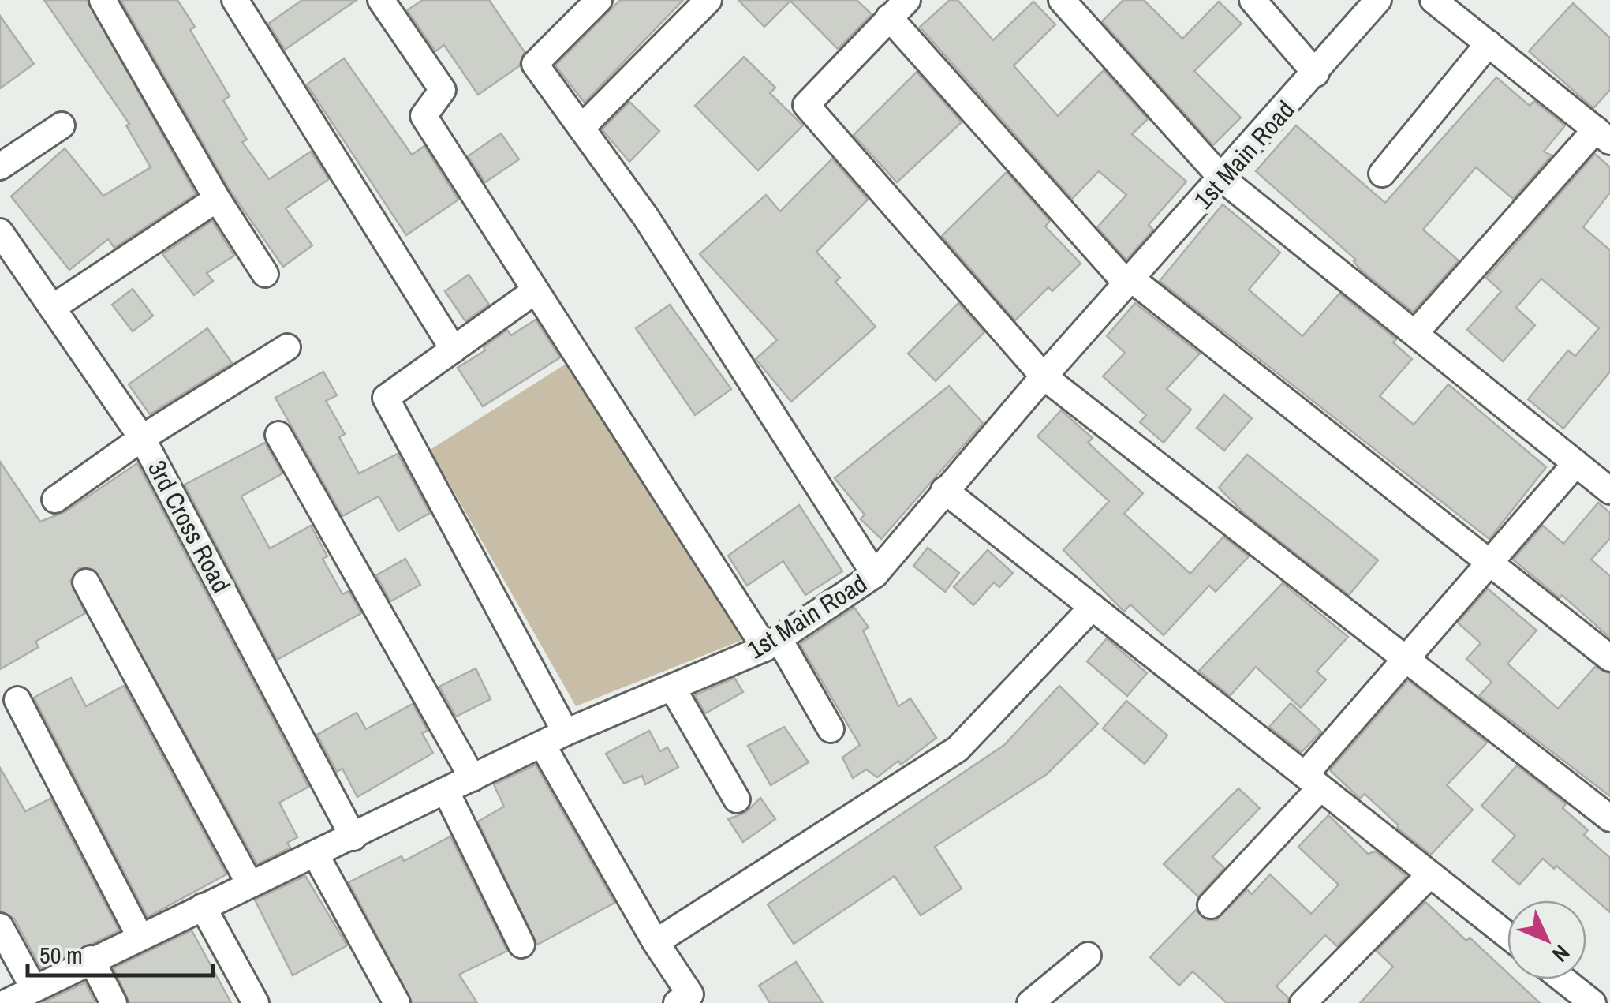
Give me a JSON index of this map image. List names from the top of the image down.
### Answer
{
  "streets": {
    "street": ["1st Main Road", "3rd Cross Road"]
  },
  "crossings": [
    ["1st Main Road", "3rd Cross Road"]
  ],
  "scale_bar": "50 m",
  "north": "bottom right"
}
